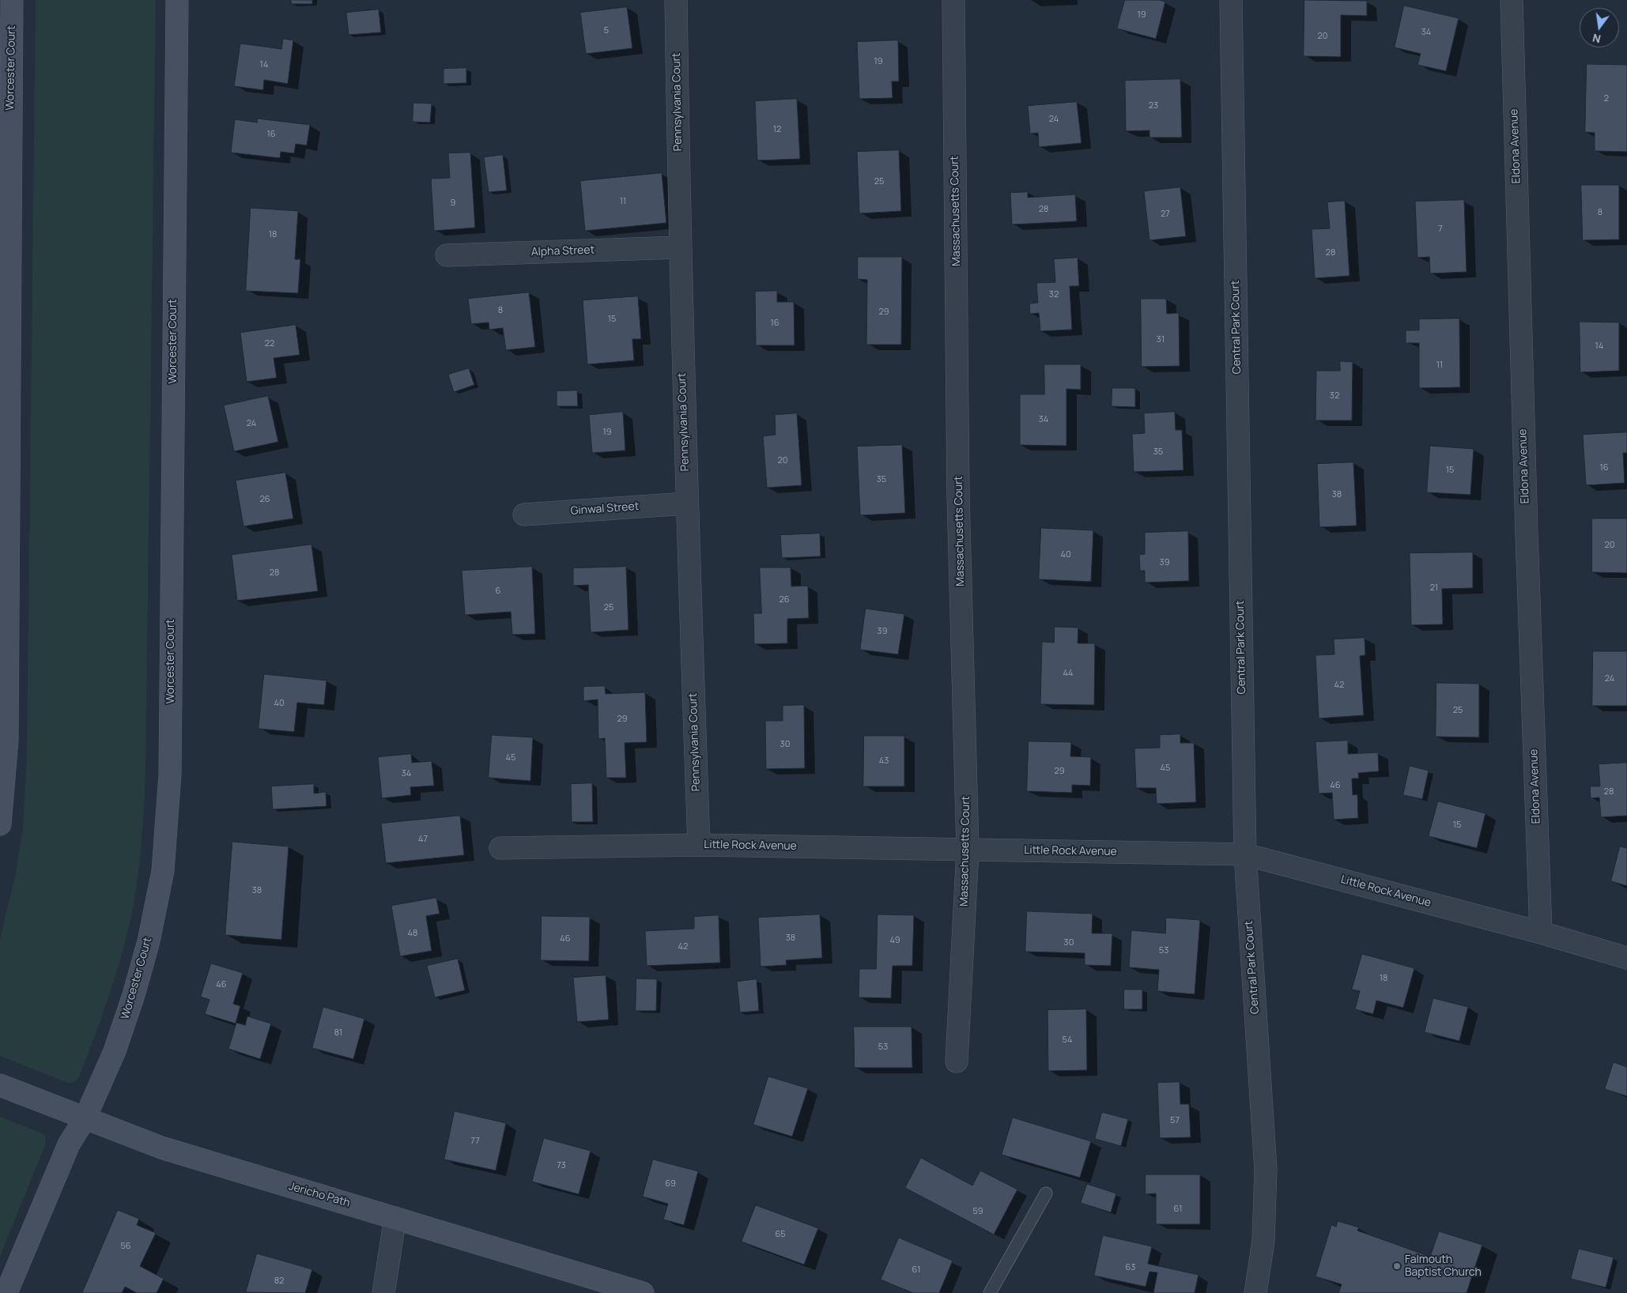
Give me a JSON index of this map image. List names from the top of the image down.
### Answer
{
  "streets": {
    "street": [
      "Worcester Court",
      "Pennsylvania Court",
      "Eldona Avenue",
      "Massachusetts Court",
      "Alpha Street",
      "Central Park Court",
      "Ginwal Street",
      "Little Rock Avenue",
      "Jericho Path"
    ]
  },
  "crossings": [
    ["Worcester Court", "Jericho Path"],
    ["Pennsylvania Court", "Alpha Street"],
    ["Pennsylvania Court", "Ginwal Street"],
    ["Pennsylvania Court", "Little Rock Avenue"],
    ["Eldona Avenue", "Little Rock Avenue"],
    ["Massachusetts Court", "Little Rock Avenue"],
    ["Central Park Court", "Little Rock Avenue"]
  ],
  "places": ["Falmouth Baptist Church"],
  "house_numbers": [
    "19",
    "5",
    "34",
    "20",
    "19",
    "14",
    "2",
    "23",
    "24",
    "12",
    "16",
    "25",
    "11",
    "9",
    "28",
    "8",
    "27",
    "7",
    "18",
    "28",
    "32",
    "8",
    "29",
    "15",
    "16",
    "31",
    "22",
    "14",
    "11",
    "32",
    "34",
    "24",
    "19",
    "35",
    "20",
    "16",
    "15",
    "35",
    "38",
    "26",
    "20",
    "40",
    "39",
    "28",
    "21",
    "6",
    "26",
    "25",
    "39",
    "44",
    "24",
    "42",
    "40",
    "25",
    "29",
    "30",
    "45",
    "43",
    "45",
    "29",
    "34",
    "46",
    "28",
    "15",
    "47",
    "38",
    "48",
    "38",
    "46",
    "49",
    "30",
    "42",
    "53",
    "18",
    "46",
    "81",
    "54",
    "53",
    "57",
    "77",
    "73",
    "69",
    "61",
    "59",
    "65",
    "56",
    "63",
    "61",
    "82"
  ],
  "north": "bottom"
}
